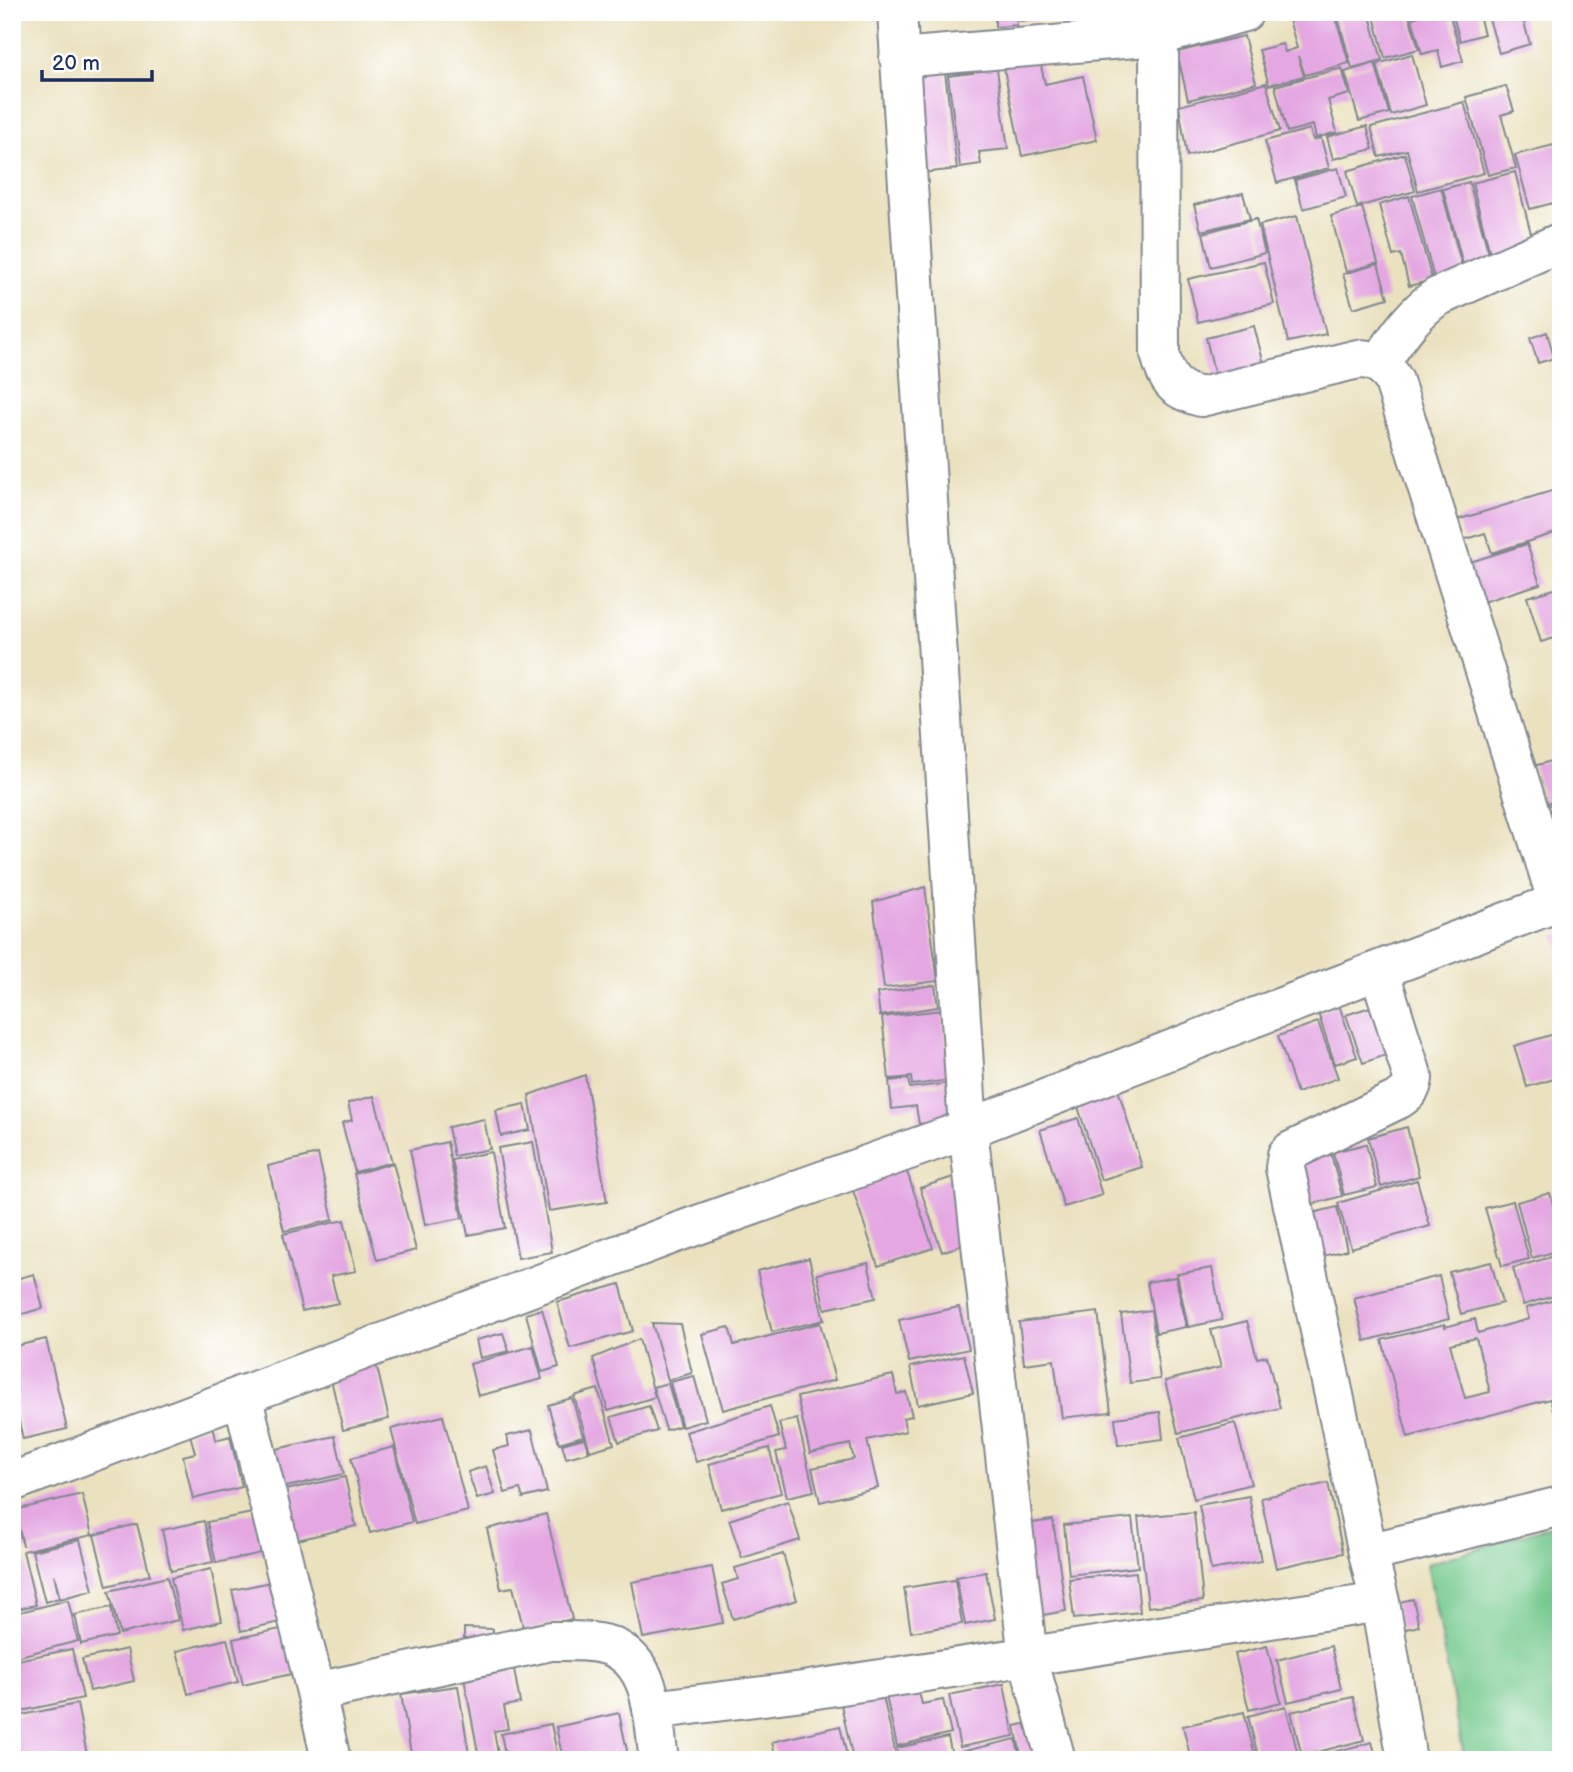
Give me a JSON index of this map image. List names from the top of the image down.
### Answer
{
  "scale_bar": "20 m"
}
